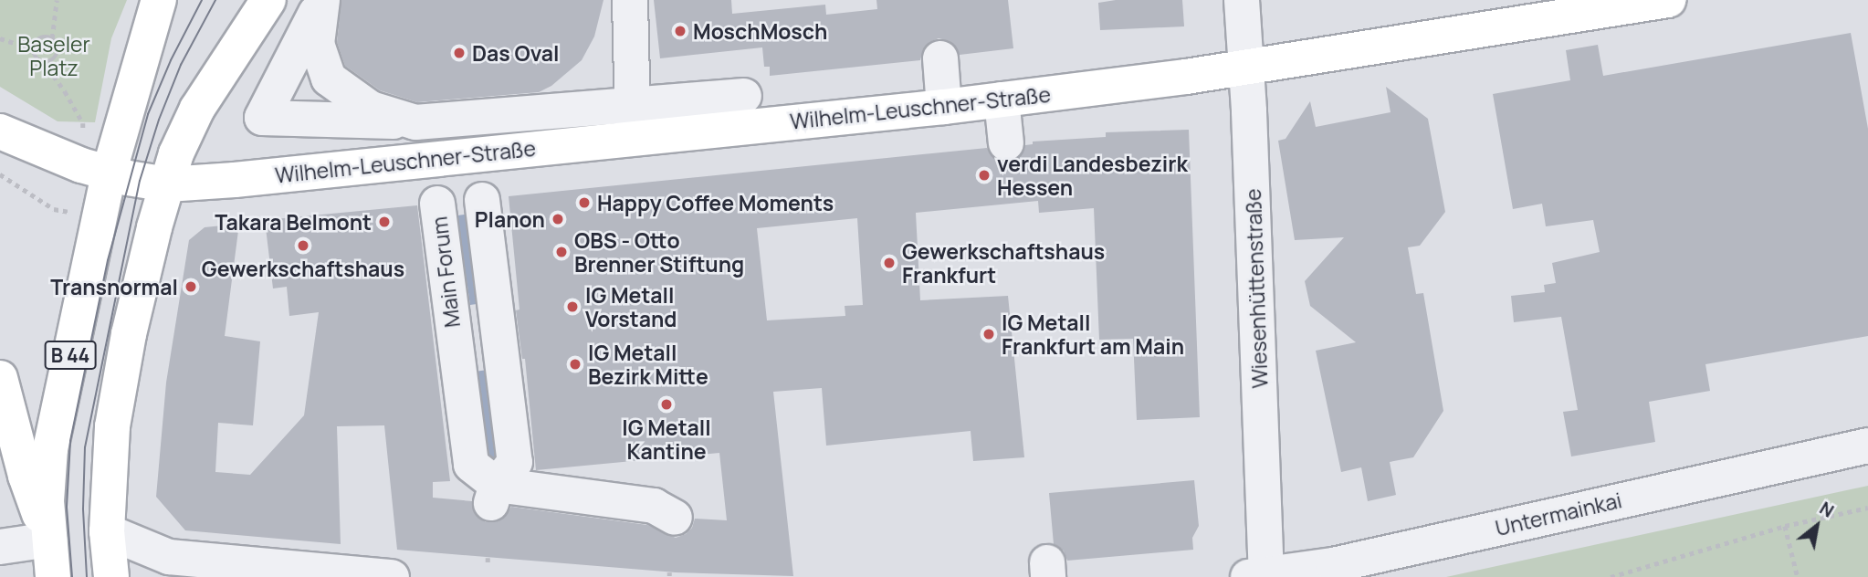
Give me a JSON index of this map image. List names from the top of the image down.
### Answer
{
  "streets": {
    "main road": ["Wilhelm-Leuschner-Straße", "B 44"],
    "street": ["Main Forum", "Wiesenhüttenstraße", "Untermainkai"]
  },
  "crossings": [
    ["Wilhelm-Leuschner-Straße", "Wiesenhüttenstraße"],
    ["Wilhelm-Leuschner-Straße", "B 44"],
    ["Wiesenhüttenstraße", "Untermainkai"]
  ],
  "parks": ["Baseler Platz"],
  "places": [
    "MoschMosch",
    "Das Oval",
    "verdi Landesbezirk Hessen",
    "Happy Coffee Moments",
    "Planon",
    "Takara Belmont",
    "Gewerkschaftshaus",
    "OBS - Otto Brenner Stiftung",
    "Gewerkschaftshaus Frankfurt",
    "Transnormal",
    "IG Metall Vorstand",
    "IG Metall Frankfurt am Main",
    "IG Metall Bezirk Mitte",
    "IG Metall Kantine"
  ],
  "north": "top right"
}
